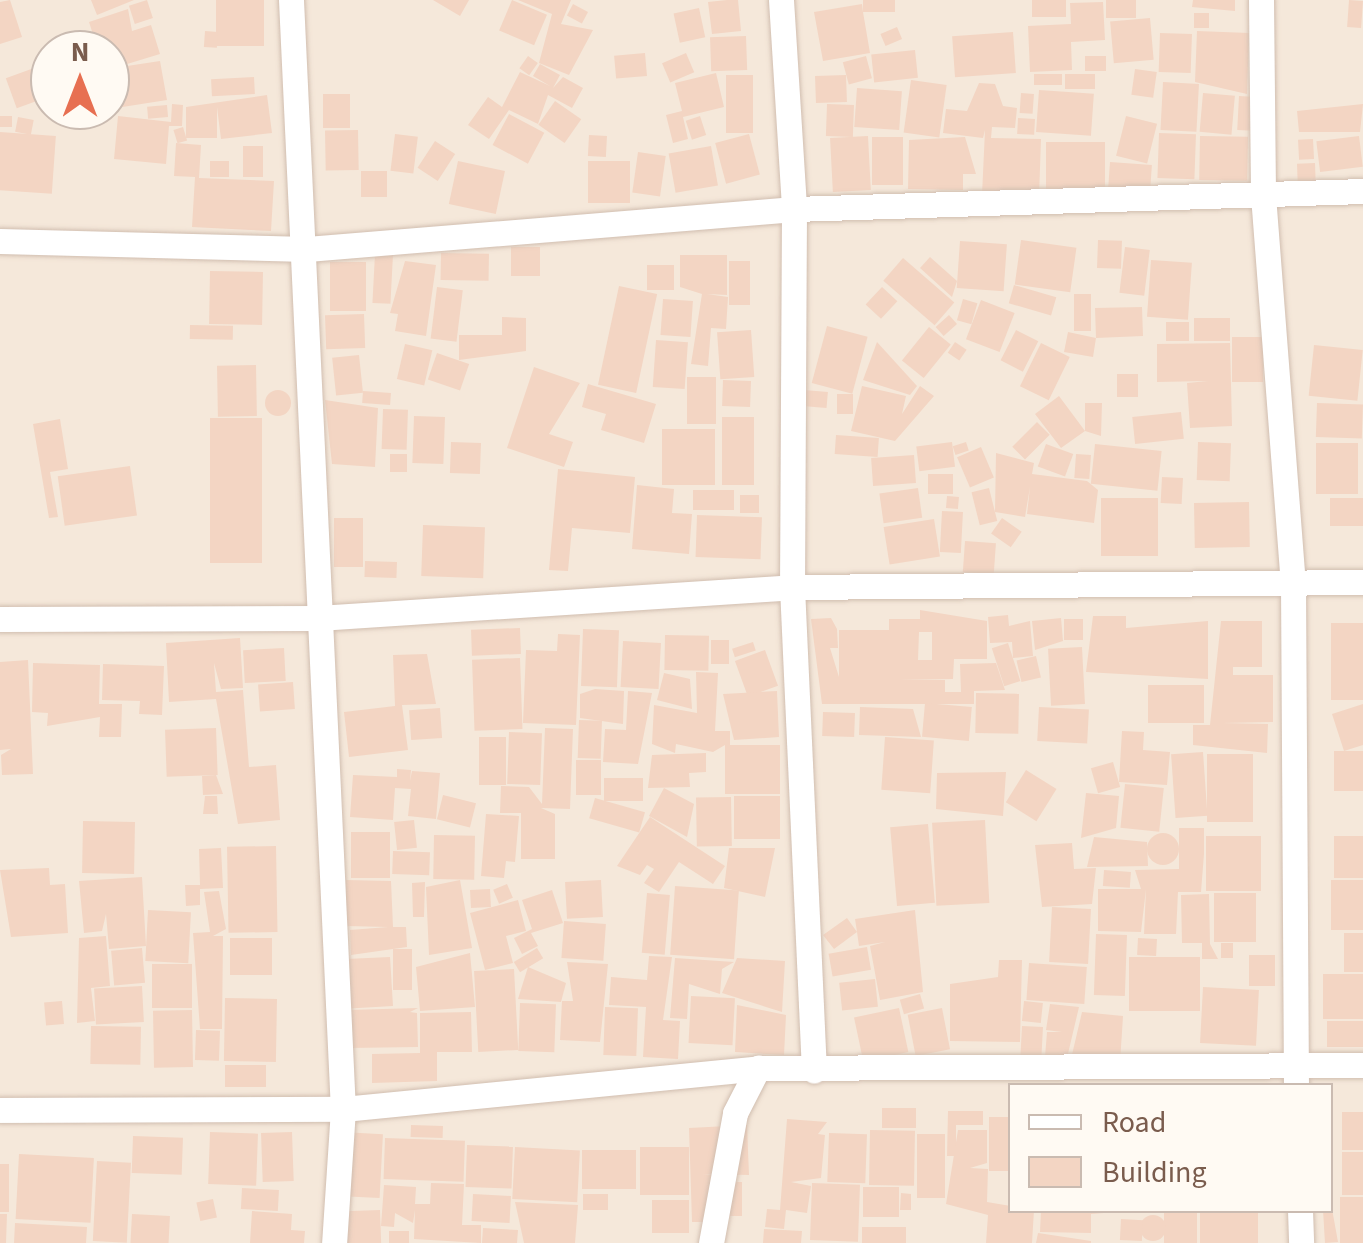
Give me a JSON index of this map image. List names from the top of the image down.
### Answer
{
  "legend": ["Road", "Building"],
  "north": "top"
}
